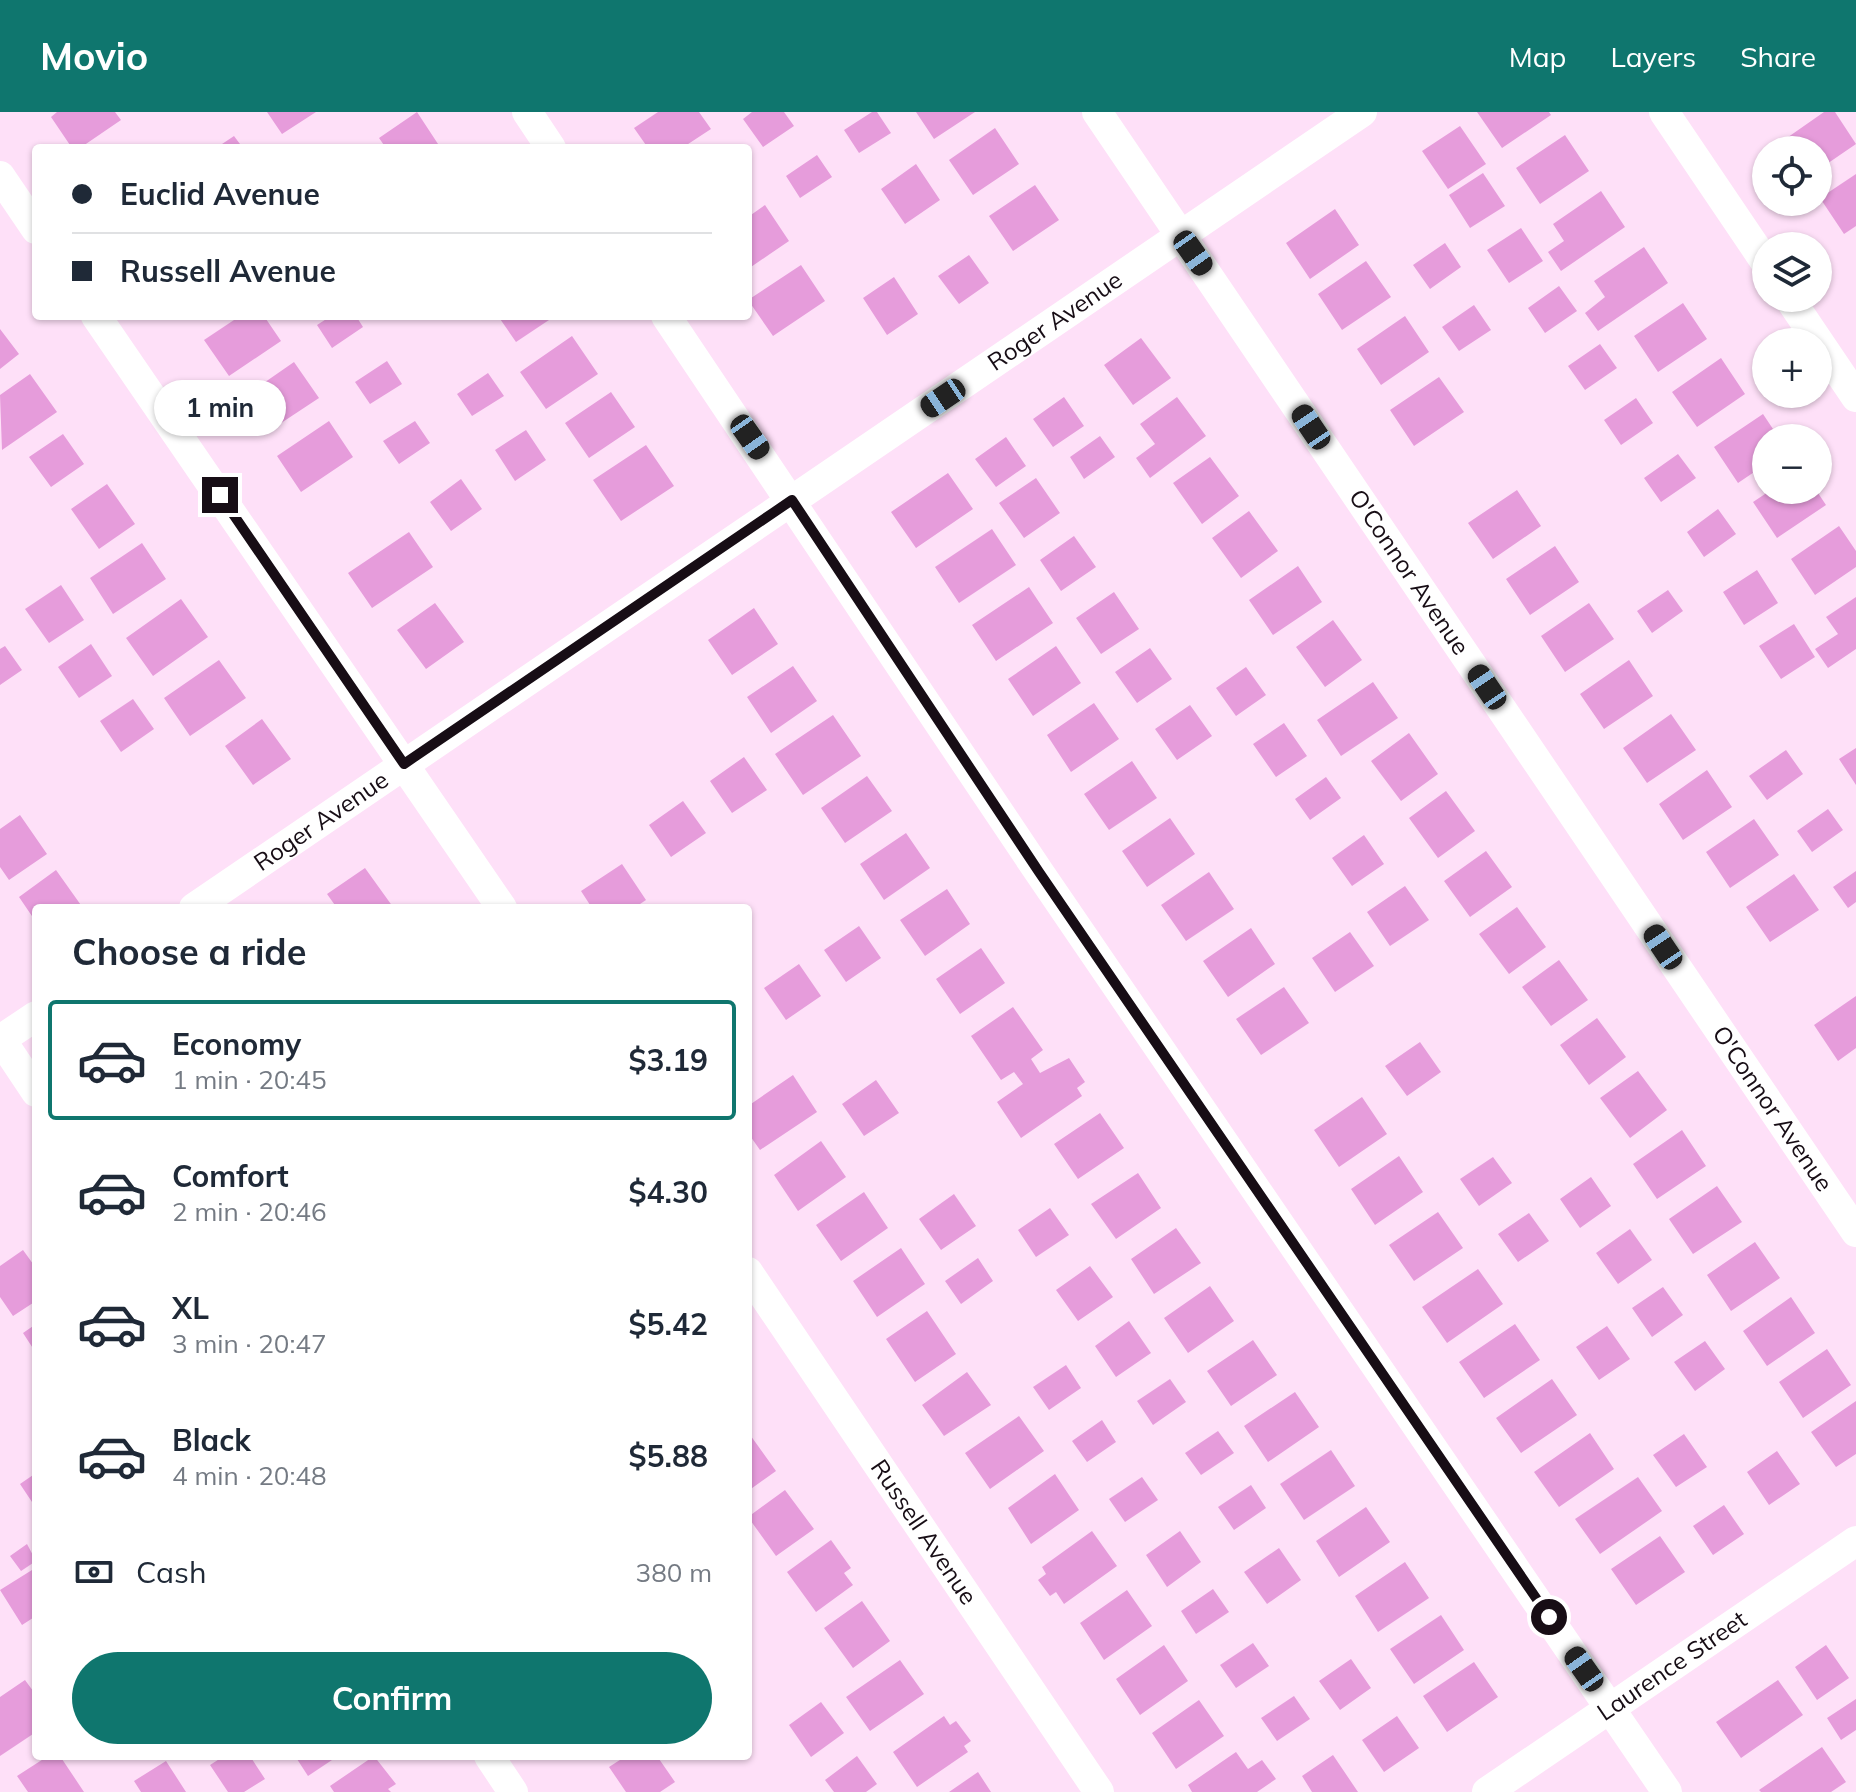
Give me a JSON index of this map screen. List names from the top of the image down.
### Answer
{
  "streets": {
    "street": [
      "Roger Avenue",
      "O'Connor Avenue",
      "Russell Avenue",
      "Laurence Street"
    ]
  },
  "crossings": [
    ["Roger Avenue", "O'Connor Avenue"]
  ],
  "page": {
    "header": "Movio",
    "nav": ["Map", "Layers", "Share"],
    "map_buttons": ["+", "−"],
    "banner": ["Euclid Avenue", "Russell Avenue"],
    "bubble": "1 min",
    "heading": "Choose a ride",
    "list": [
      {
        "name": "Economy",
        "note": "1 min · 20:45",
        "value": "$3.19"
      },
      {
        "name": "Comfort",
        "note": "2 min · 20:46",
        "value": "$4.30"
      },
      {
        "name": "XL",
        "note": "3 min · 20:47",
        "value": "$5.42"
      },
      {
        "name": "Black",
        "note": "4 min · 20:48",
        "value": "$5.88"
      }
    ],
    "pay": ["Cash", "380 m"],
    "buttons": "Confirm"
  }
}
